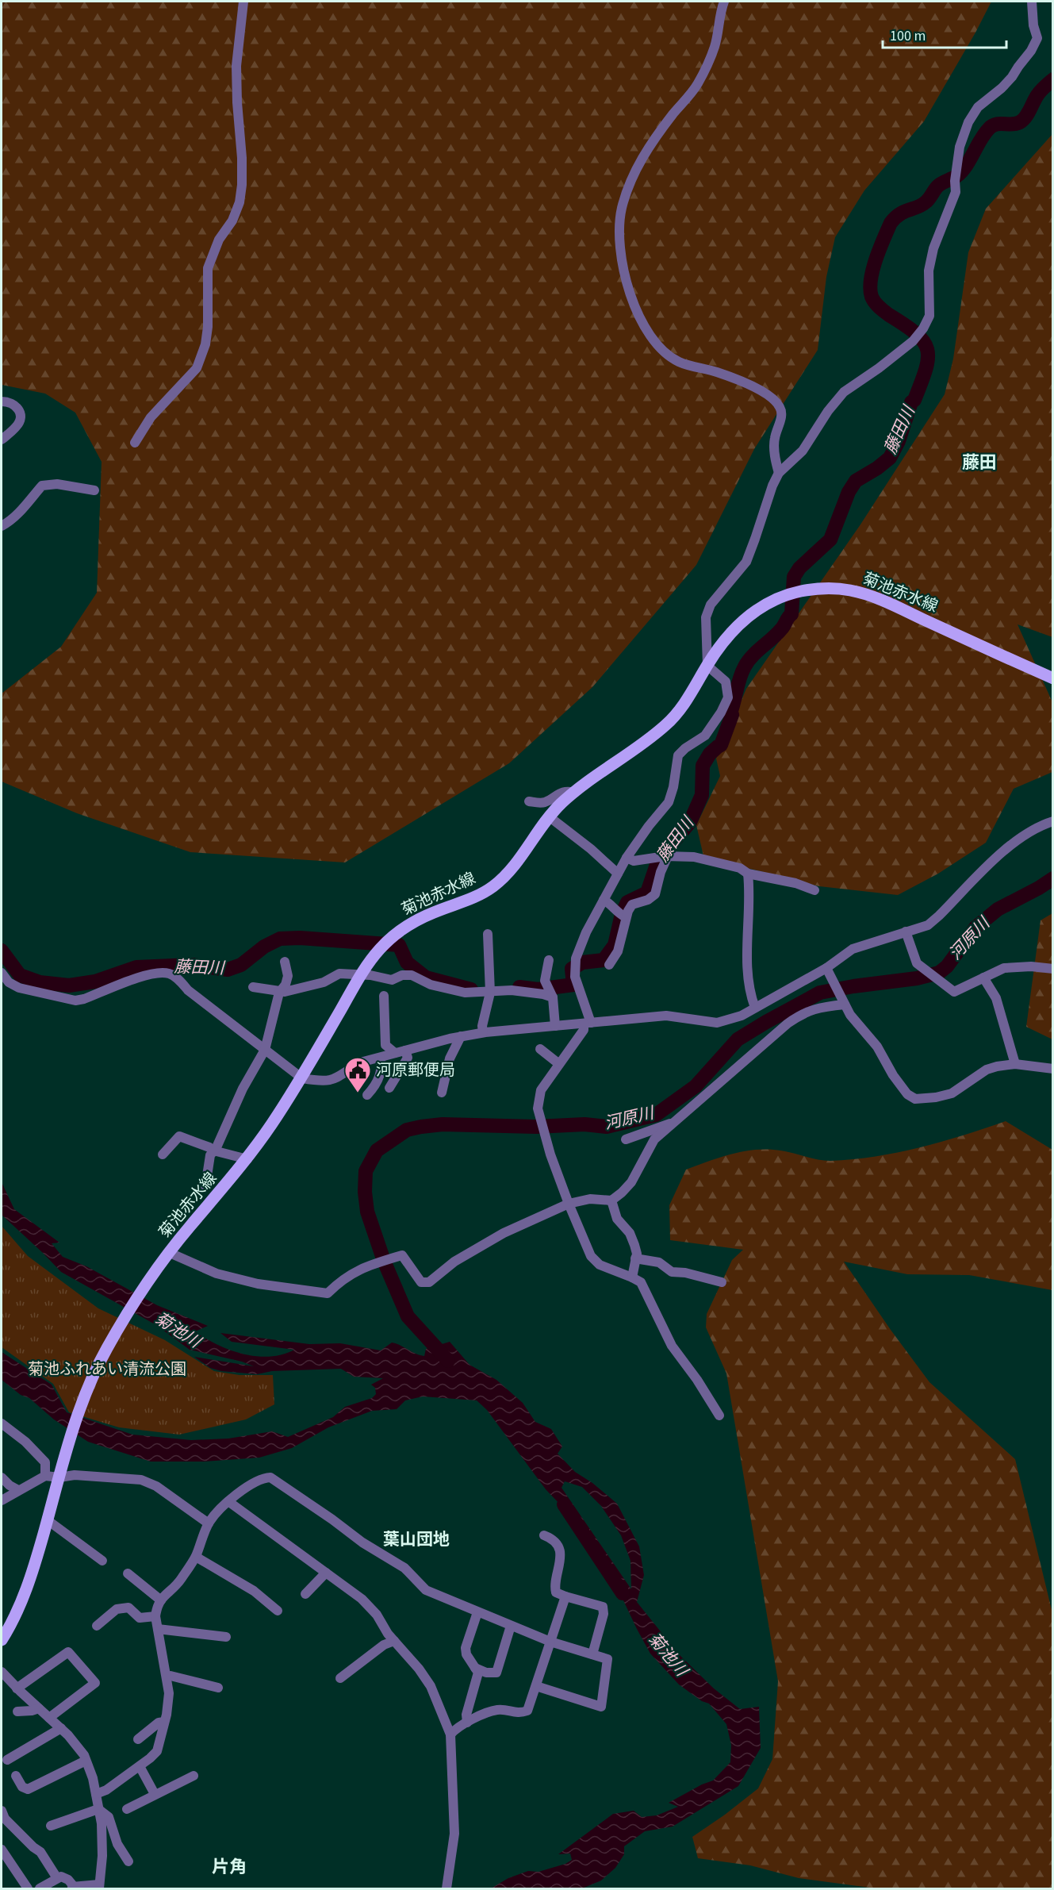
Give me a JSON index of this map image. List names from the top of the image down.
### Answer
{
  "streets": {
    "main road": ["菊池赤水線"]
  },
  "districts": ["藤田", "葉山団地", "片角"],
  "water": ["藤田川", "河原川", "菊池川"],
  "parks": ["菊池ふれあい清流公園"],
  "places": {
    "public building": ["河原郵便局"]
  },
  "scale_bar": "100 m"
}
